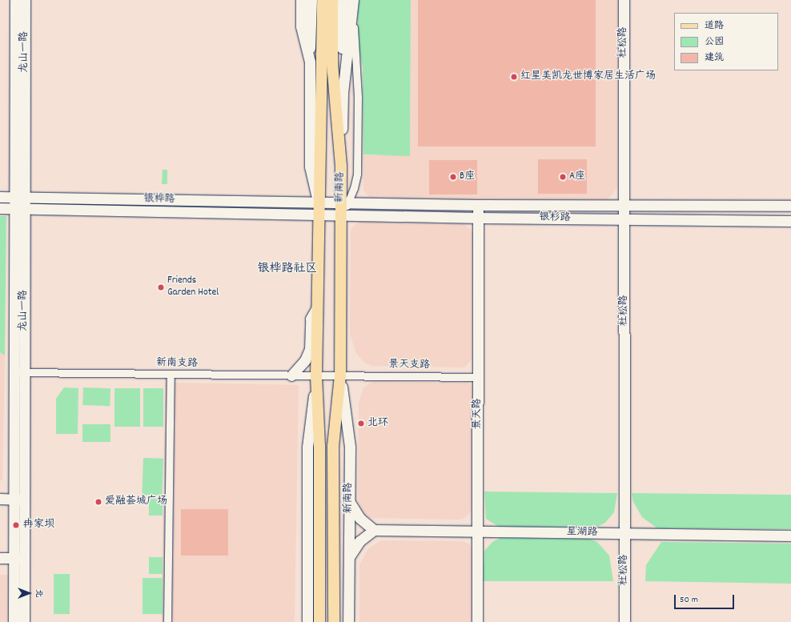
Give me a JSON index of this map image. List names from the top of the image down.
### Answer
{
  "streets": {
    "main road": [
      "杜松路",
      "龙山一路",
      "新南路",
      "银桦路",
      "银杉路",
      "景天路",
      "星湖路"
    ],
    "street": ["新南支路", "景天支路"]
  },
  "crossings": [
    ["杜松路", "银杉路"],
    ["杜松路", "星湖路"],
    ["龙山一路", "银桦路"],
    ["龙山一路", "新南支路"],
    ["新南路", "银杉路"],
    ["新南路", "新南支路"],
    ["新南路", "景天支路"],
    ["银桦路", "银杉路"],
    ["银杉路", "景天路"],
    ["新南支路", "景天支路"],
    ["景天支路", "景天路"],
    ["景天路", "星湖路"]
  ],
  "districts": ["银桦路社区"],
  "places": [
    "红星美凯龙世博家居生活广场",
    "B座",
    "A座",
    "Friends Garden Hotel",
    "北环",
    "爱融荟城广场",
    "冉家坝"
  ],
  "legend": ["道路", "公园", "建筑"],
  "scale_bar": "50 m",
  "north": "right"
}
